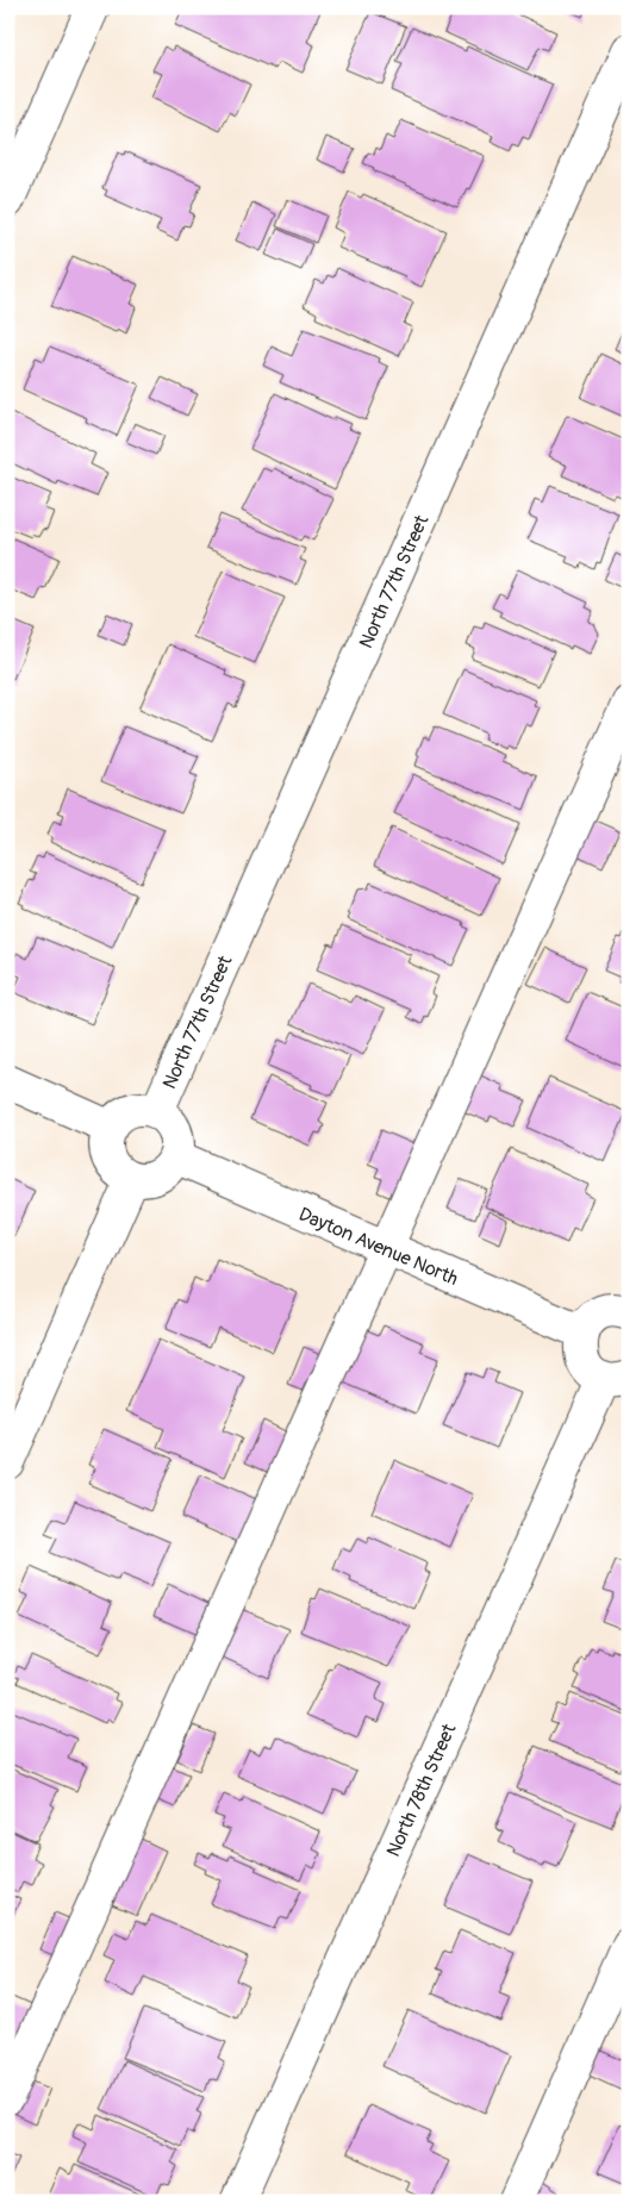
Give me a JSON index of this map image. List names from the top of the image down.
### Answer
{
  "streets": {
    "street": ["North 77th Street", "Dayton Avenue North", "North 78th Street"]
  },
  "crossings": [
    ["North 77th Street", "Dayton Avenue North"]
  ]
}
